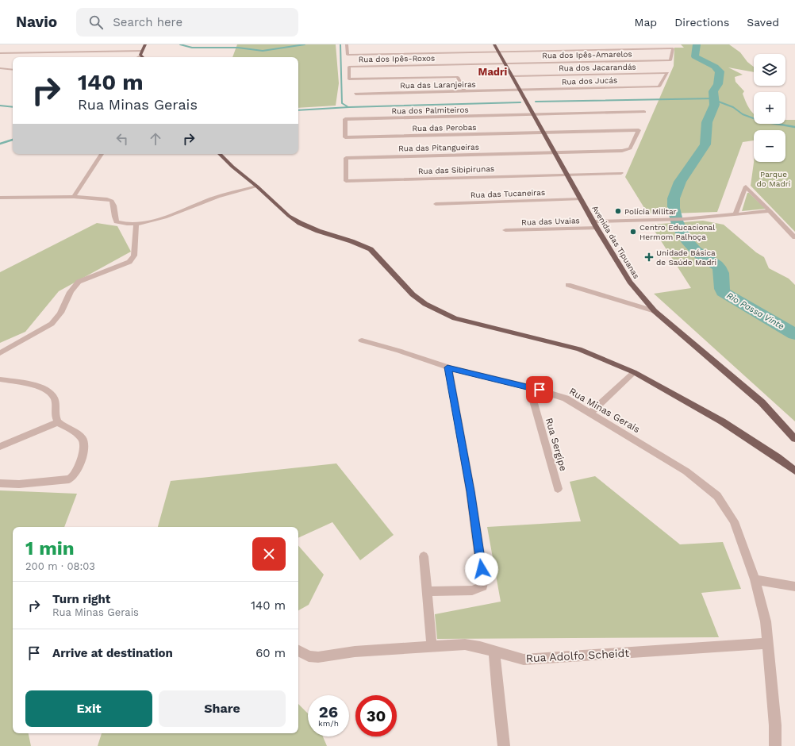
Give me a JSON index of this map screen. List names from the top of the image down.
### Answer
{
  "streets": {
    "main road": ["Avenida das Tipuanas"],
    "street": [
      "Rua dos Ipês-Amarelos",
      "Rua dos Ipês-Roxos",
      "Rua dos Jacarandás",
      "Rua dos Jucás",
      "Rua das Laranjeiras",
      "Rua dos Palmiteiros",
      "Rua das Perobas",
      "Rua das Pitangueiras",
      "Rua das Sibipirunas",
      "Rua das Tucaneiras",
      "Rua das Uvaias",
      "Rua Minas Gerais",
      "Rua Sergipe",
      "Rua Adolfo Scheidt"
    ]
  },
  "crossings": [
    ["Rua dos Ipês-Amarelos", "Rua dos Ipês-Roxos"],
    ["Rua dos Ipês-Amarelos", "Avenida das Tipuanas"],
    ["Rua dos Ipês-Roxos", "Rua das Laranjeiras"],
    ["Rua dos Ipês-Roxos", "Avenida das Tipuanas"],
    ["Rua dos Jacarandás", "Rua dos Jucás"],
    ["Rua dos Jacarandás", "Avenida das Tipuanas"],
    ["Rua dos Jucás", "Rua das Laranjeiras"],
    ["Rua dos Jucás", "Avenida das Tipuanas"],
    ["Rua das Laranjeiras", "Avenida das Tipuanas"],
    ["Rua dos Palmiteiros", "Rua das Perobas"],
    ["Rua dos Palmiteiros", "Avenida das Tipuanas"],
    ["Rua das Perobas", "Rua das Pitangueiras"],
    ["Rua das Perobas", "Avenida das Tipuanas"],
    ["Rua das Pitangueiras", "Rua das Sibipirunas"],
    ["Rua das Pitangueiras", "Avenida das Tipuanas"],
    ["Rua das Sibipirunas", "Avenida das Tipuanas"],
    ["Rua das Tucaneiras", "Avenida das Tipuanas"],
    ["Rua das Uvaias", "Avenida das Tipuanas"],
    ["Rua Minas Gerais", "Rua Sergipe"],
    ["Rua Minas Gerais", "Rua Adolfo Scheidt"]
  ],
  "districts": ["Madri"],
  "water": ["Rio Passa Vinte"],
  "parks": ["Parque do Madri"],
  "places": {
    "other": ["Polícia Militar", "Centro Educacional Hermom Palhoça"],
    "health": ["Unidade Básica de Saúde Madri"]
  },
  "page": {
    "header": "Navio",
    "search": "Search here",
    "nav": ["Map", "Directions", "Saved"],
    "map_buttons": ["+", "−"],
    "turn": ["140 m", "Rua Minas Gerais"],
    "heading": ["1 min", "200 m · 08:03"],
    "list": [
      {
        "name": "Turn right",
        "note": "Rua Minas Gerais",
        "value": "140 m"
      },
      {
        "name": "Arrive at destination",
        "value": "60 m"
      }
    ],
    "buttons": ["Exit", "Share"],
    "speed": "26 km/h",
    "limit": "30"
  }
}
